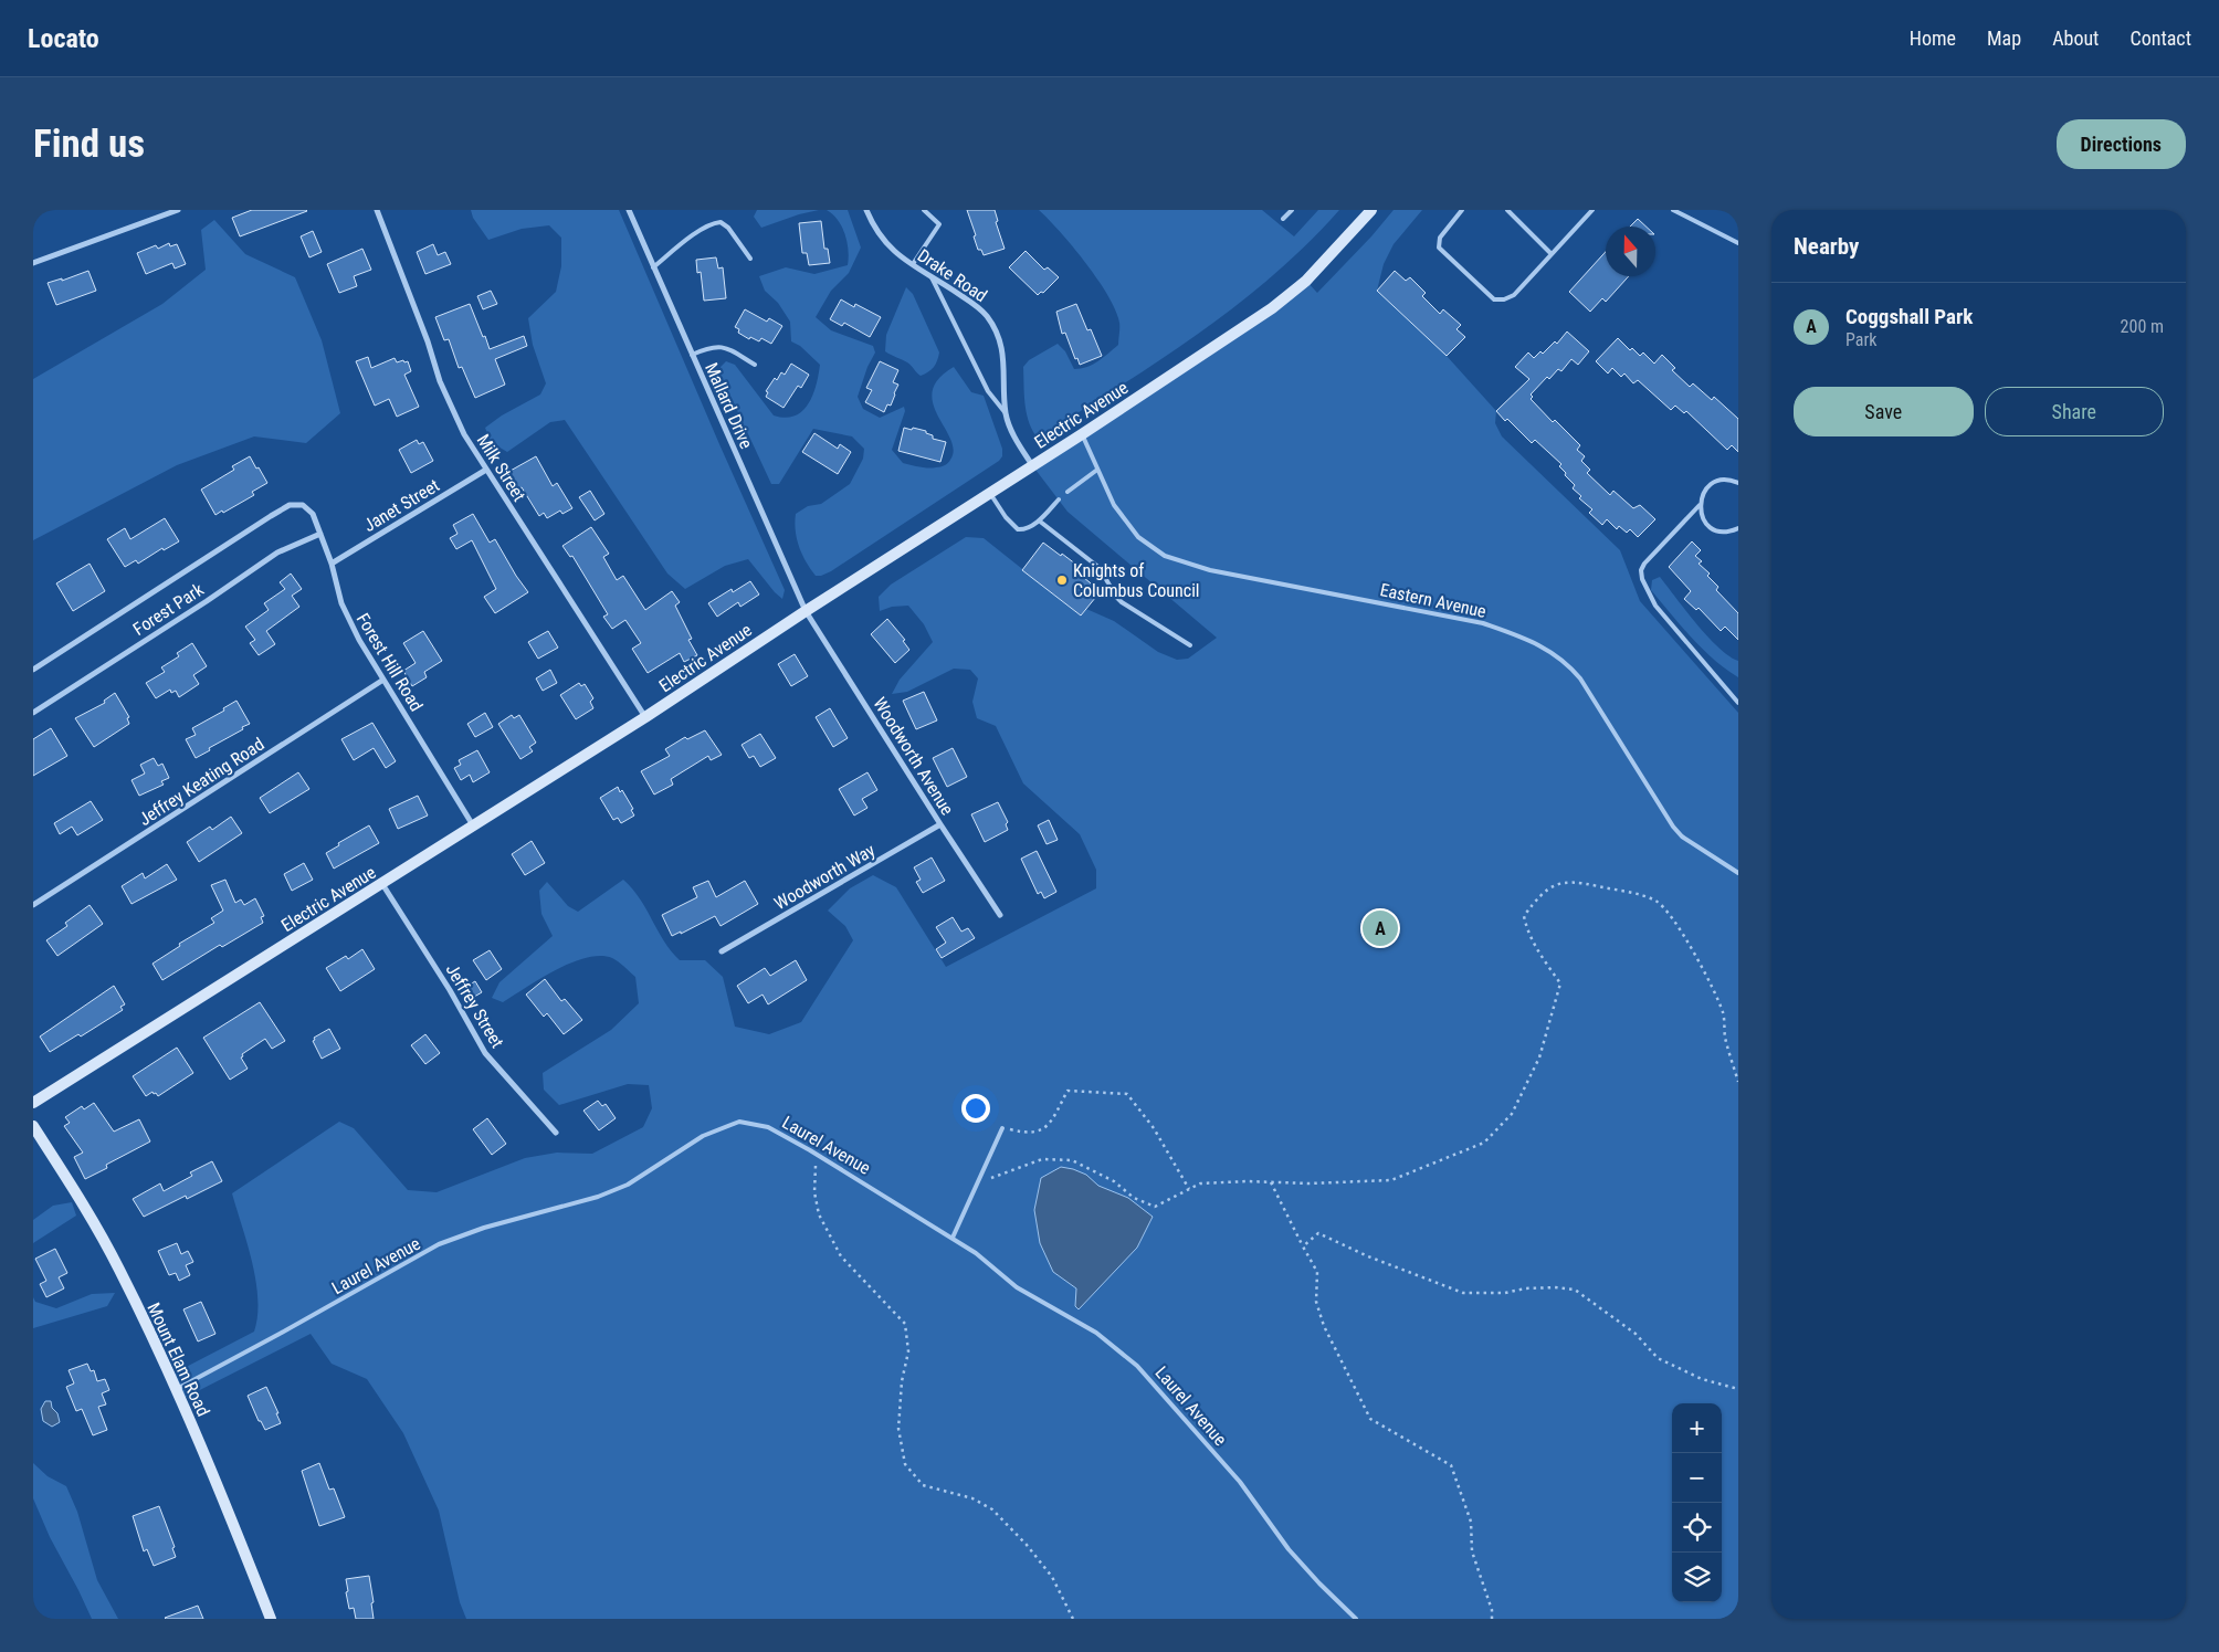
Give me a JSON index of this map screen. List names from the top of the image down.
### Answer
{
  "streets": {
    "main road": ["Electric Avenue", "Mount Elam Road"],
    "street": [
      "Drake Road",
      "Mallard Drive",
      "Milk Street",
      "Janet Street",
      "Forest Park",
      "Forest Hill Road",
      "Woodworth Avenue",
      "Jeffrey Keating Road",
      "Woodworth Way",
      "Jeffrey Street"
    ],
    "lane": ["Eastern Avenue", "Laurel Avenue"]
  },
  "crossings": [
    ["Drake Road", "Electric Avenue"],
    ["Mallard Drive", "Electric Avenue"],
    ["Mallard Drive", "Woodworth Avenue"],
    ["Electric Avenue", "Milk Street"],
    ["Electric Avenue", "Eastern Avenue"],
    ["Electric Avenue", "Forest Hill Road"],
    ["Electric Avenue", "Woodworth Avenue"],
    ["Electric Avenue", "Jeffrey Street"],
    ["Milk Street", "Janet Street"],
    ["Janet Street", "Forest Hill Road"],
    ["Forest Park", "Forest Hill Road"],
    ["Forest Hill Road", "Jeffrey Keating Road"],
    ["Woodworth Avenue", "Woodworth Way"],
    ["Laurel Avenue", "Mount Elam Road"]
  ],
  "places": ["Knights of Columbus Council"],
  "north": "top",
  "page": {
    "header": "Locato",
    "nav": [
      "Home",
      "Map",
      "About",
      "Contact"
    ],
    "buttons": [
      "Directions",
      ["Save", "Share"]
    ],
    "title": "Find us",
    "heading": "Nearby",
    "list": [
      {
        "mark": "A",
        "name": "Coggshall Park",
        "note": "Park",
        "value": "200 m"
      }
    ],
    "pins": "A",
    "map_buttons": ["+", "−"]
  }
}
